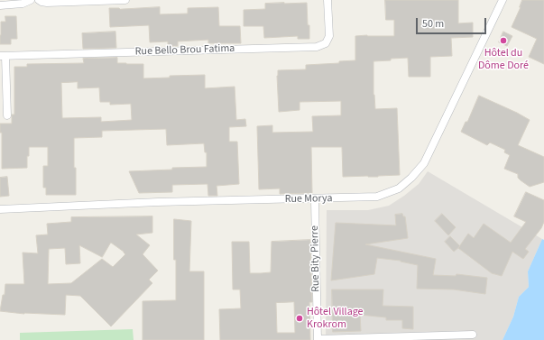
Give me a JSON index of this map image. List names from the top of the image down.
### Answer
{
  "streets": {
    "street": ["Rue Bello Brou Fatima", "Rue Morya", "Rue Bity Pierre"]
  },
  "crossings": [
    ["Rue Morya", "Rue Bity Pierre"]
  ],
  "places": ["Hôtel du Dôme Doré", "Hôtel Village Krokrom"],
  "scale_bar": "50 m"
}
